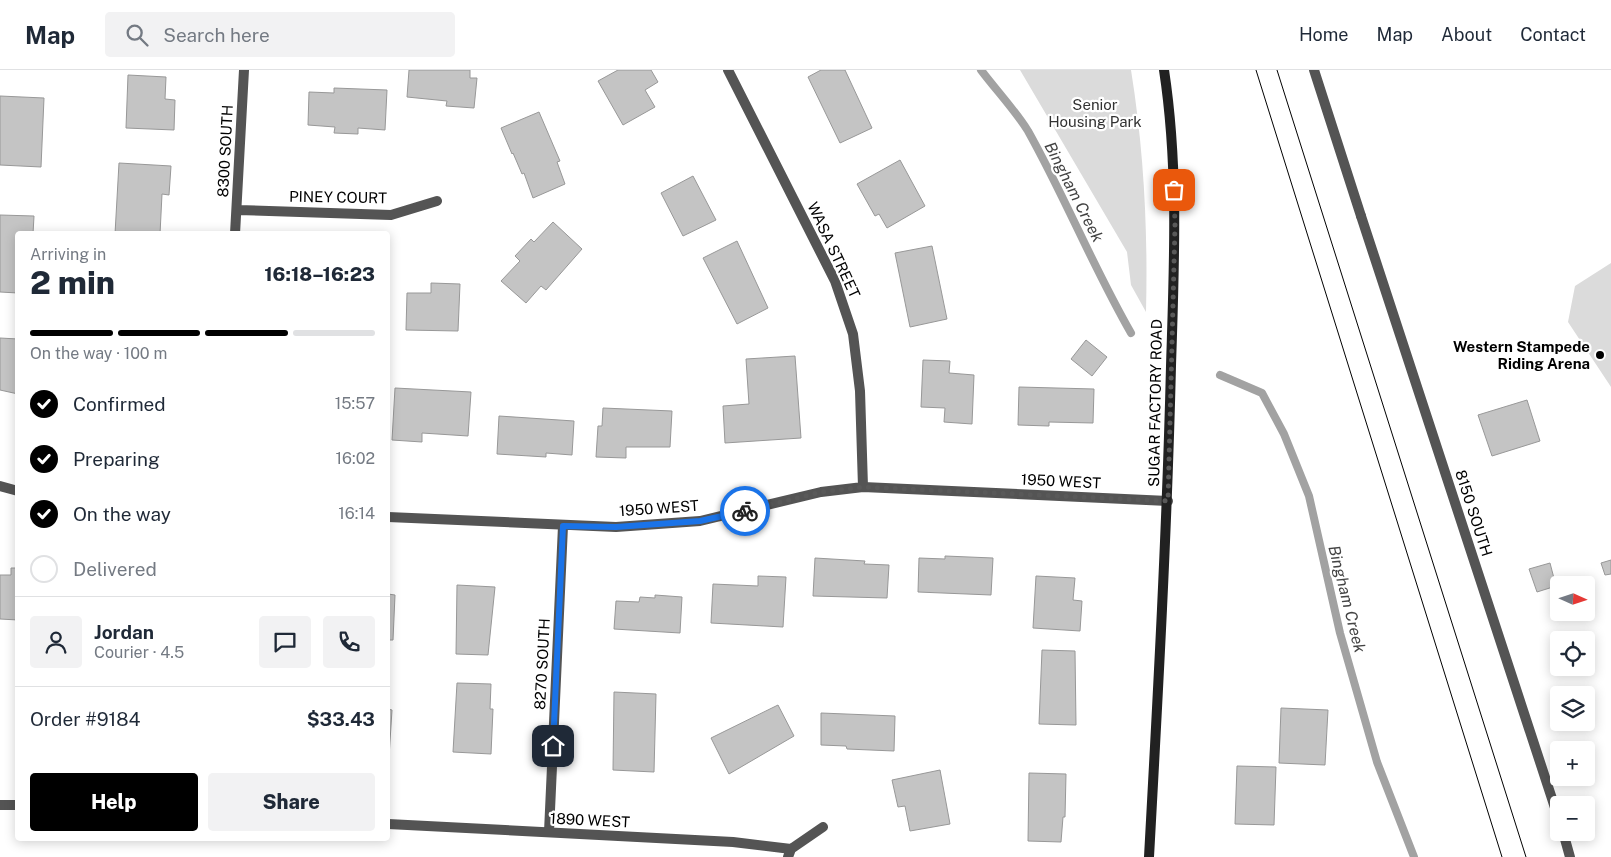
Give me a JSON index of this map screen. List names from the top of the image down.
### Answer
{
  "streets": {
    "street": [
      "8300 SOUTH",
      "PINEY COURT",
      "WASA STREET",
      "SUGAR FACTORY ROAD",
      "1950 WEST",
      "8150 SOUTH",
      "8270 SOUTH",
      "1890 WEST"
    ]
  },
  "crossings": [
    ["8300 SOUTH", "PINEY COURT"],
    ["WASA STREET", "1950 WEST"],
    ["SUGAR FACTORY ROAD", "1950 WEST"],
    ["1950 WEST", "8270 SOUTH"],
    ["8270 SOUTH", "1890 WEST"]
  ],
  "water": ["Bingham Creek"],
  "parks": ["Senior Housing Park"],
  "places": ["Western Stampede Riding Arena"],
  "north": "right",
  "page": {
    "header": "Map",
    "search": "Search here",
    "nav": [
      "Home",
      "Map",
      "About",
      "Contact"
    ],
    "heading": ["2 min", "Arriving in", "16:18–16:23"],
    "panel": [
      "Jordan",
      "Courier · 4.5",
      "Order #9184",
      "$33.43"
    ],
    "bar": "On the way · 100 m",
    "list": [
      ["Confirmed", "15:57"],
      ["Preparing", "16:02"],
      ["On the way", "16:14"],
      "Delivered"
    ],
    "map_buttons": ["+", "−"],
    "buttons": ["Help", "Share"]
  }
}
